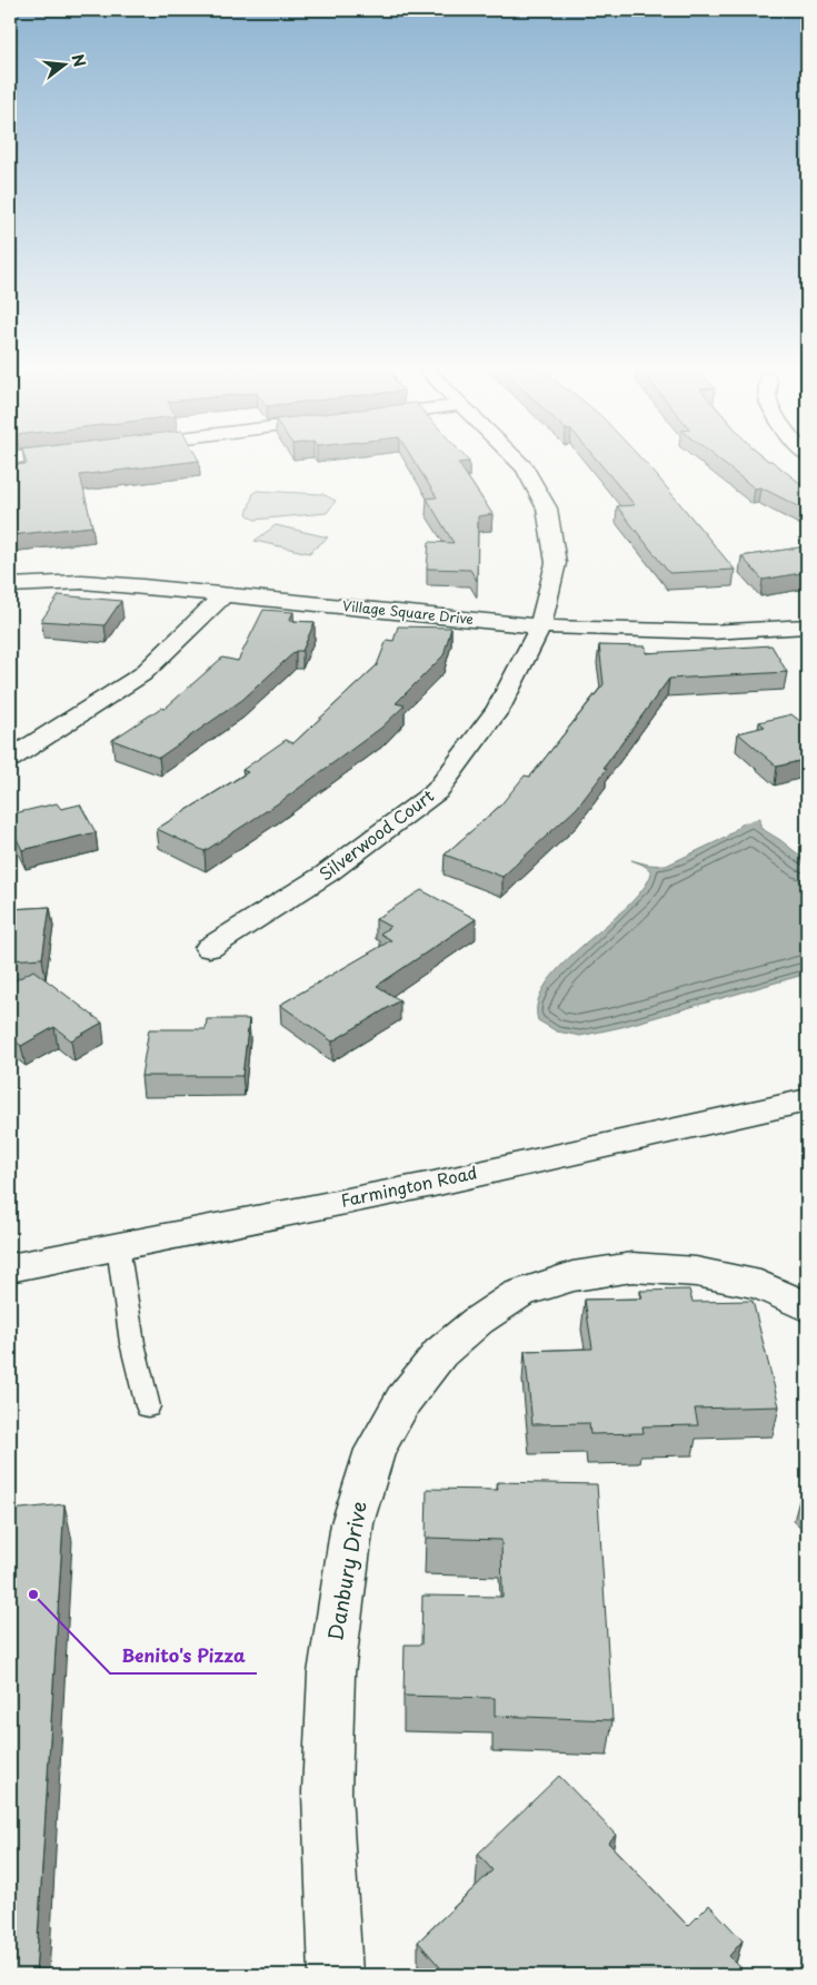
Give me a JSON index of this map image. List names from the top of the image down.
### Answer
{
  "streets": {
    "street": [
      "Village Square Drive",
      "Silverwood Court",
      "Farmington Road",
      "Danbury Drive"
    ]
  },
  "crossings": [
    ["Village Square Drive", "Silverwood Court"]
  ],
  "places": ["Benito's Pizza"],
  "north": "right"
}
